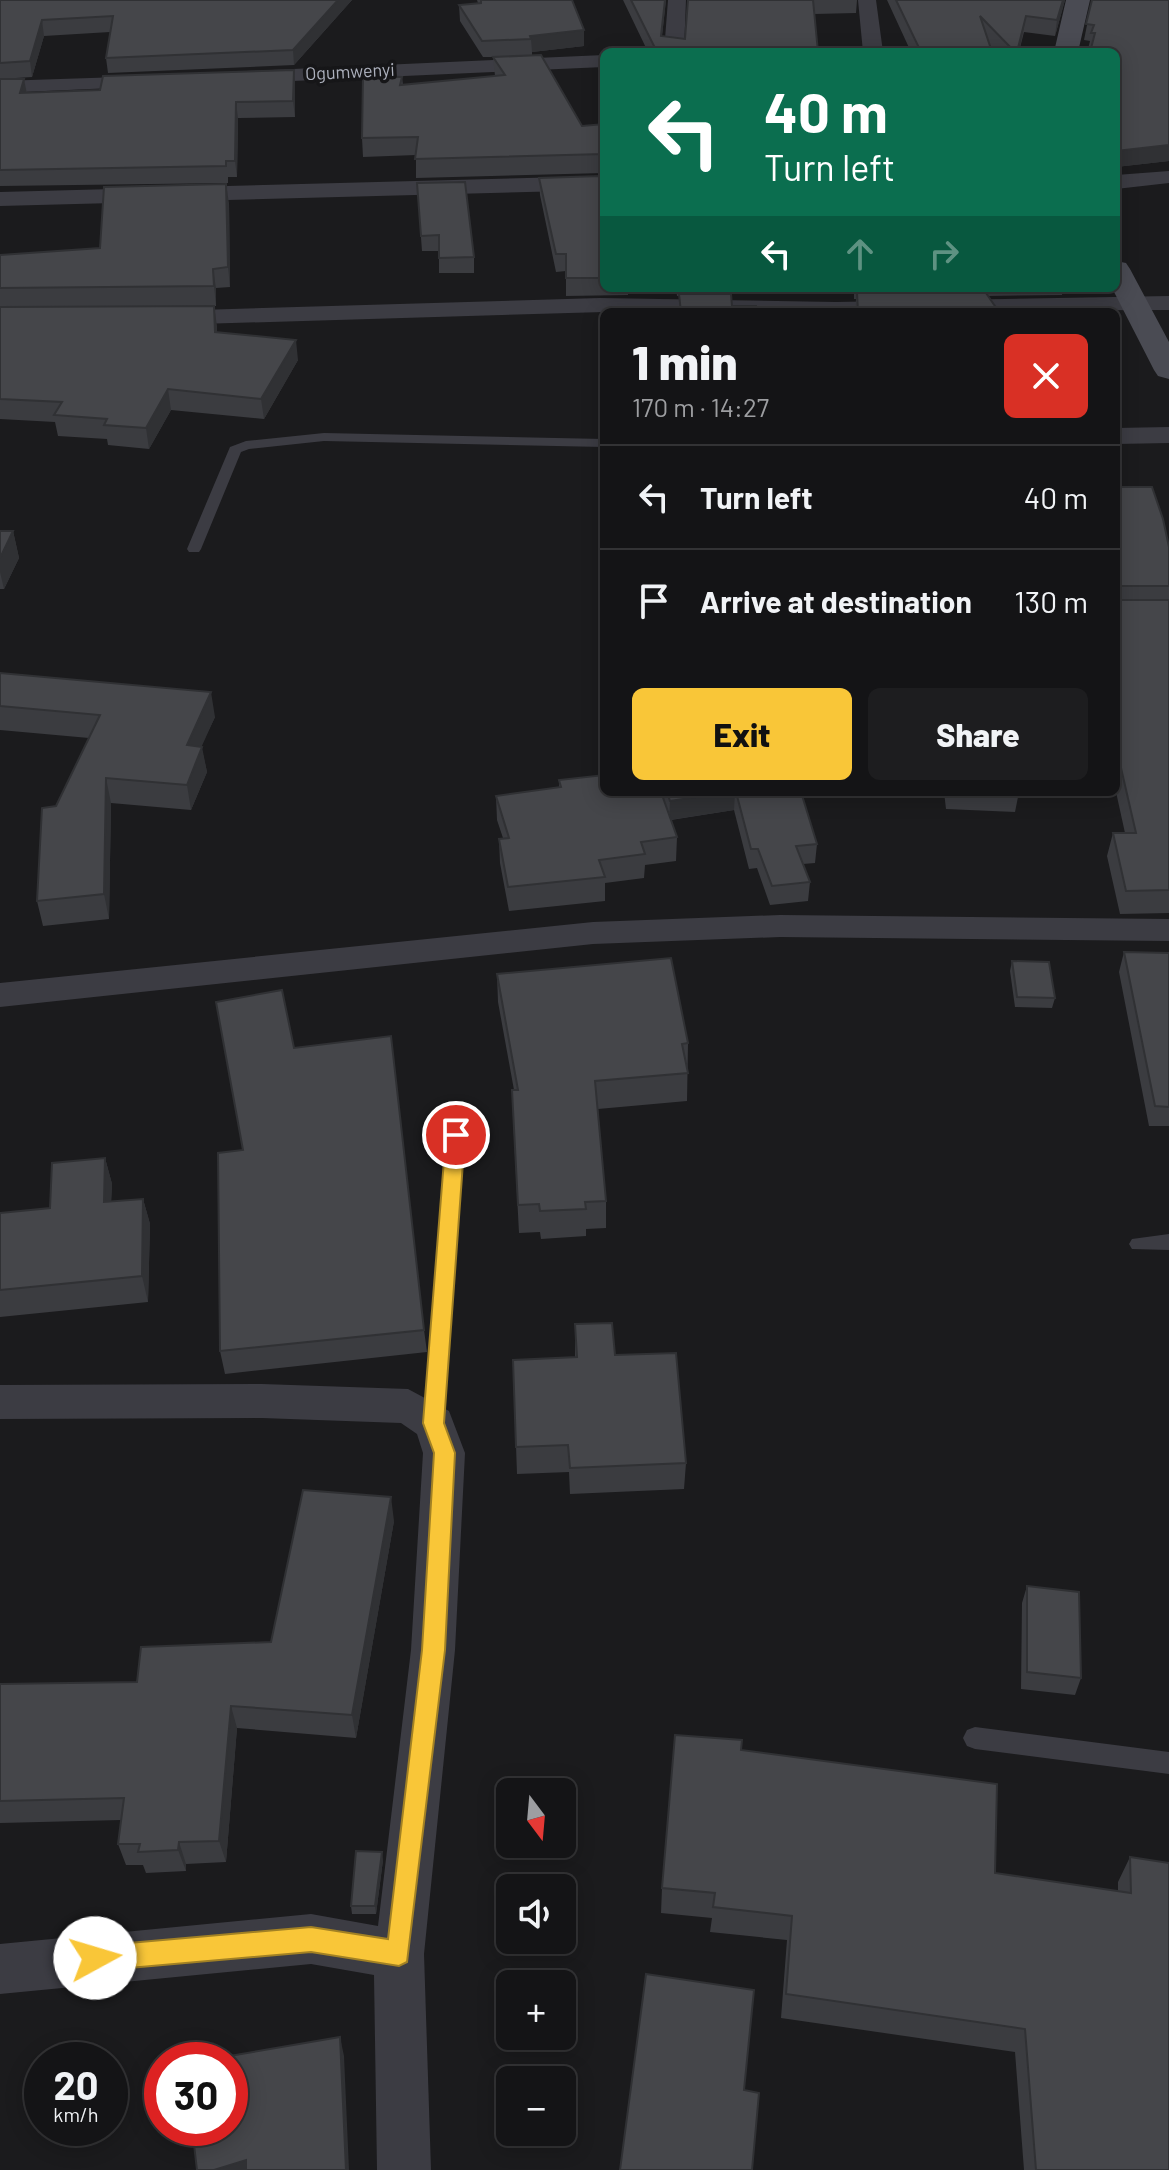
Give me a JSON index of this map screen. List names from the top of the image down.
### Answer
{
  "streets": {
    "street": ["Ogumwenyi"]
  },
  "north": "bottom",
  "page": {
    "turn": ["40 m", "Turn left"],
    "heading": ["1 min", "170 m · 14:27"],
    "list": [
      {
        "name": "Turn left",
        "value": "40 m"
      },
      {
        "name": "Arrive at destination",
        "value": "130 m"
      }
    ],
    "buttons": ["Exit", "Share"],
    "map_buttons": ["+", "−"],
    "speed": "20 km/h",
    "limit": "30"
  }
}
